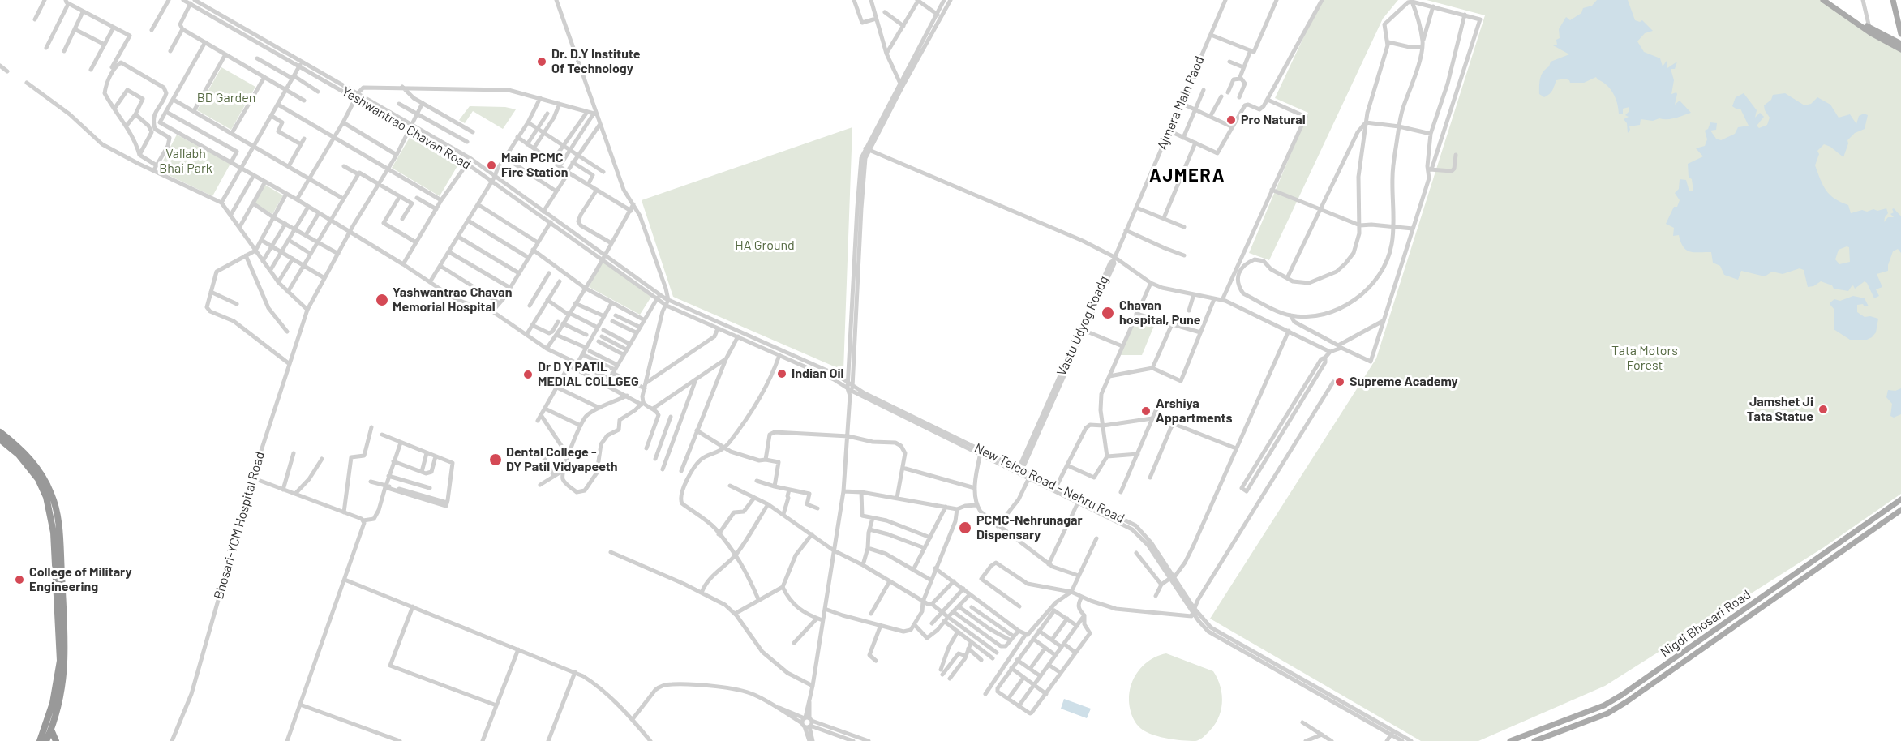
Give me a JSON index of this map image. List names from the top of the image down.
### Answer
{
  "streets": {
    "main road": ["Nigdi Bhosari Road"],
    "street": [
      "Ajmera Main Raod",
      "Yeshwantrao Chavan Road",
      "Vastu Udyog Roadg",
      "New Telco Road - Nehru Road",
      "Bhosari-YCM Hospital Road"
    ]
  },
  "crossings": [
    ["Ajmera Main Raod", "Vastu Udyog Roadg"],
    ["Yeshwantrao Chavan Road", "New Telco Road - Nehru Road"],
    ["Vastu Udyog Roadg", "New Telco Road - Nehru Road"]
  ],
  "districts": ["AJMERA"],
  "parks": [
    "BD Garden",
    "Vallabh Bhai Park",
    "HA Ground",
    "Tata Motors Forest"
  ],
  "places": [
    "Dr. D.Y Institute Of Technology",
    "Pro Natural",
    "Main PCMC Fire Station",
    "Yashwantrao Chavan Memorial Hospital",
    "Chavan hospital, Pune",
    "Indian Oil",
    "Dr D Y PATIL MEDIAL COLLGEG",
    "Supreme Academy",
    "Jamshet Ji Tata Statue",
    "Arshiya Appartments",
    "Dental College - DY Patil Vidyapeeth",
    "PCMC-Nehrunagar Dispensary",
    "College of Military Engineering"
  ]
}
